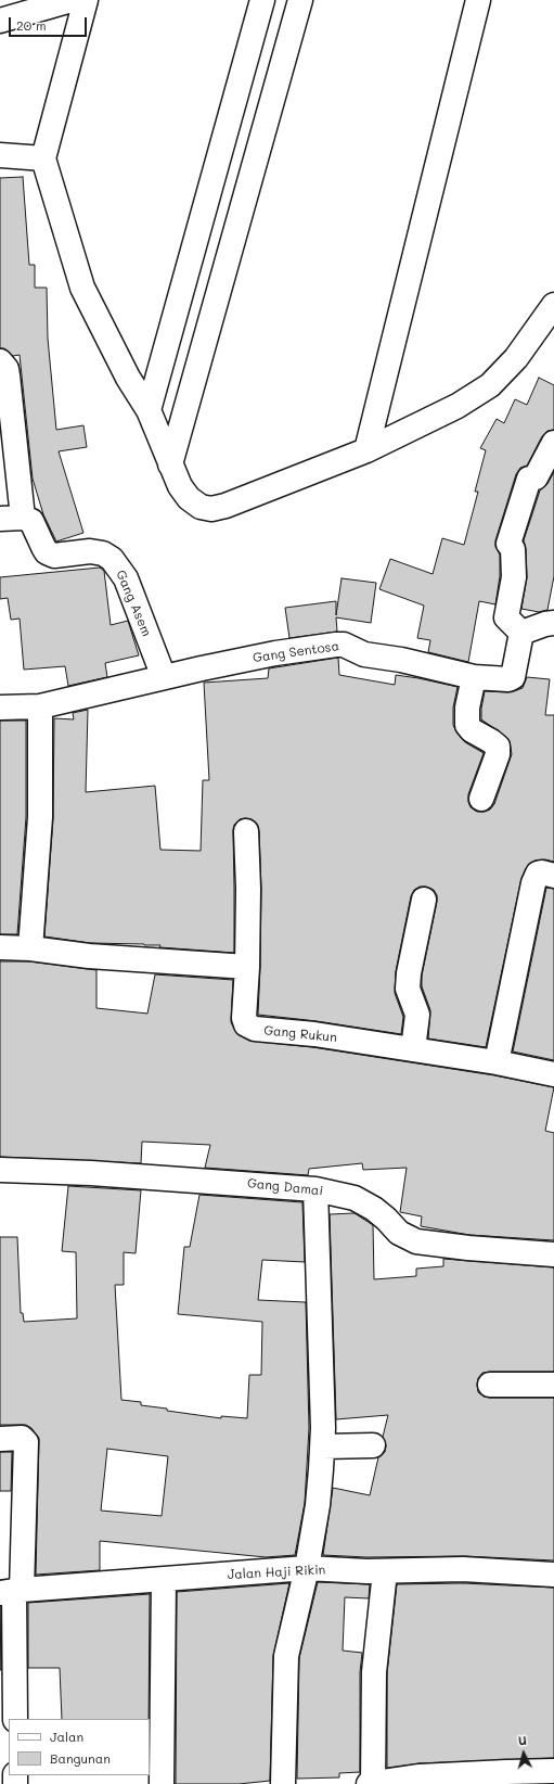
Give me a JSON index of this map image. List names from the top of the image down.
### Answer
{
  "streets": {
    "street": [
      "Gang Asem",
      "Gang Sentosa",
      "Gang Rukun",
      "Gang Damai",
      "Jalan Haji Rikin"
    ]
  },
  "crossings": [
    ["Gang Asem", "Gang Sentosa"]
  ],
  "legend": ["Jalan", "Bangunan"],
  "scale_bar": "20 m",
  "north": "top"
}
